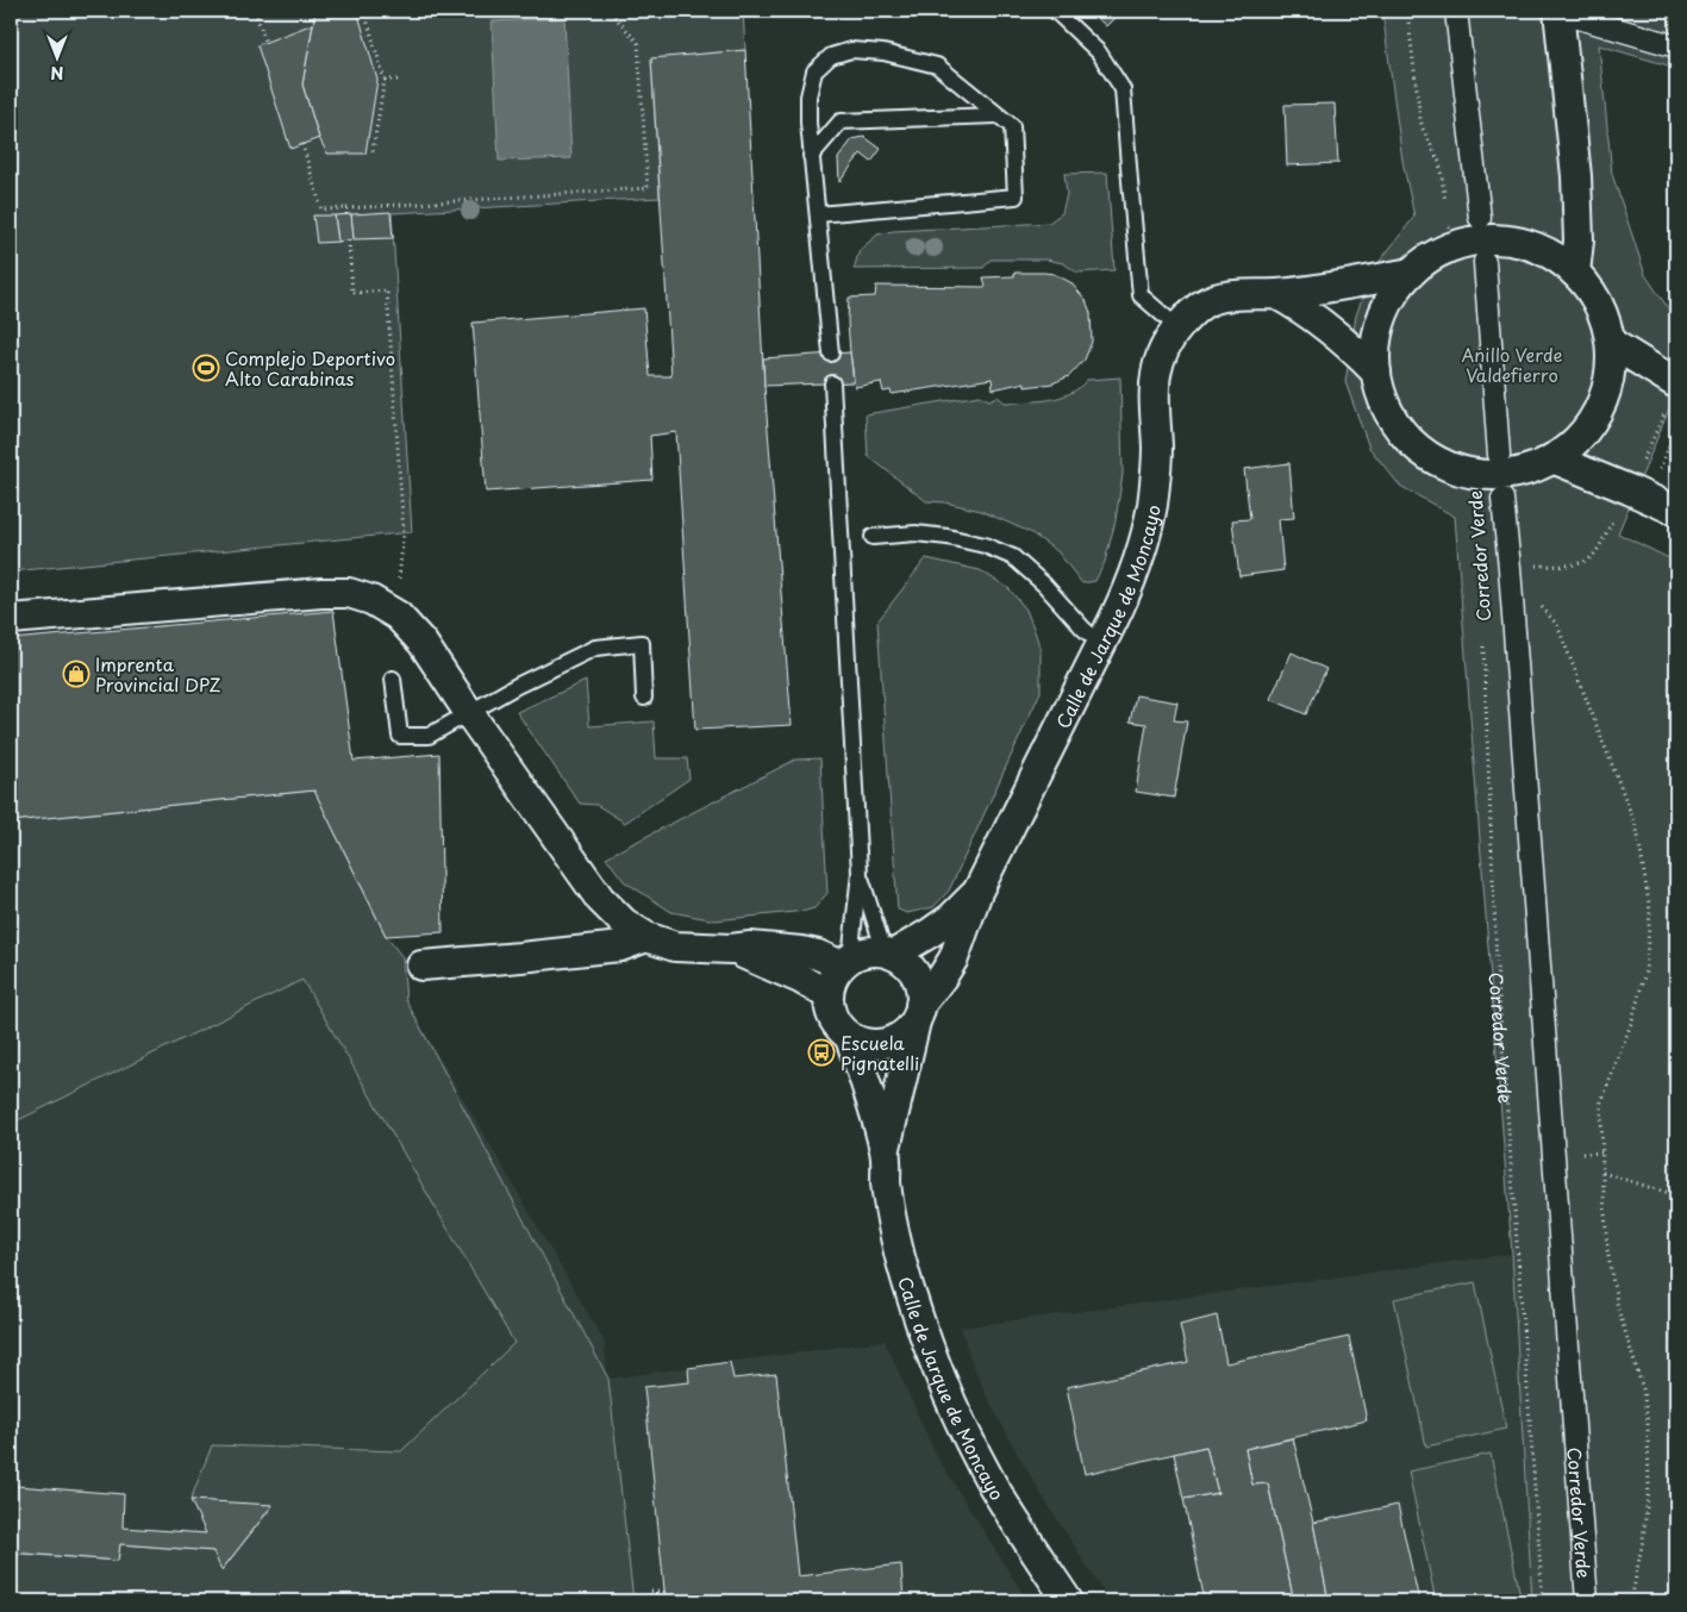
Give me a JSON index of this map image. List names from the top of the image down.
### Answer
{
  "streets": {
    "street": ["Corredor Verde", "Calle de Jarque de Moncayo"]
  },
  "crossings": [
    ["Corredor Verde", "Calle de Jarque de Moncayo"]
  ],
  "parks": ["Anillo Verde Valdefierro"],
  "places": {
    "sports": ["Complejo Deportivo Alto Carabinas"],
    "shop": ["Imprenta Provincial DPZ"],
    "bus stop": ["Escuela Pignatelli"]
  },
  "north": "bottom"
}
